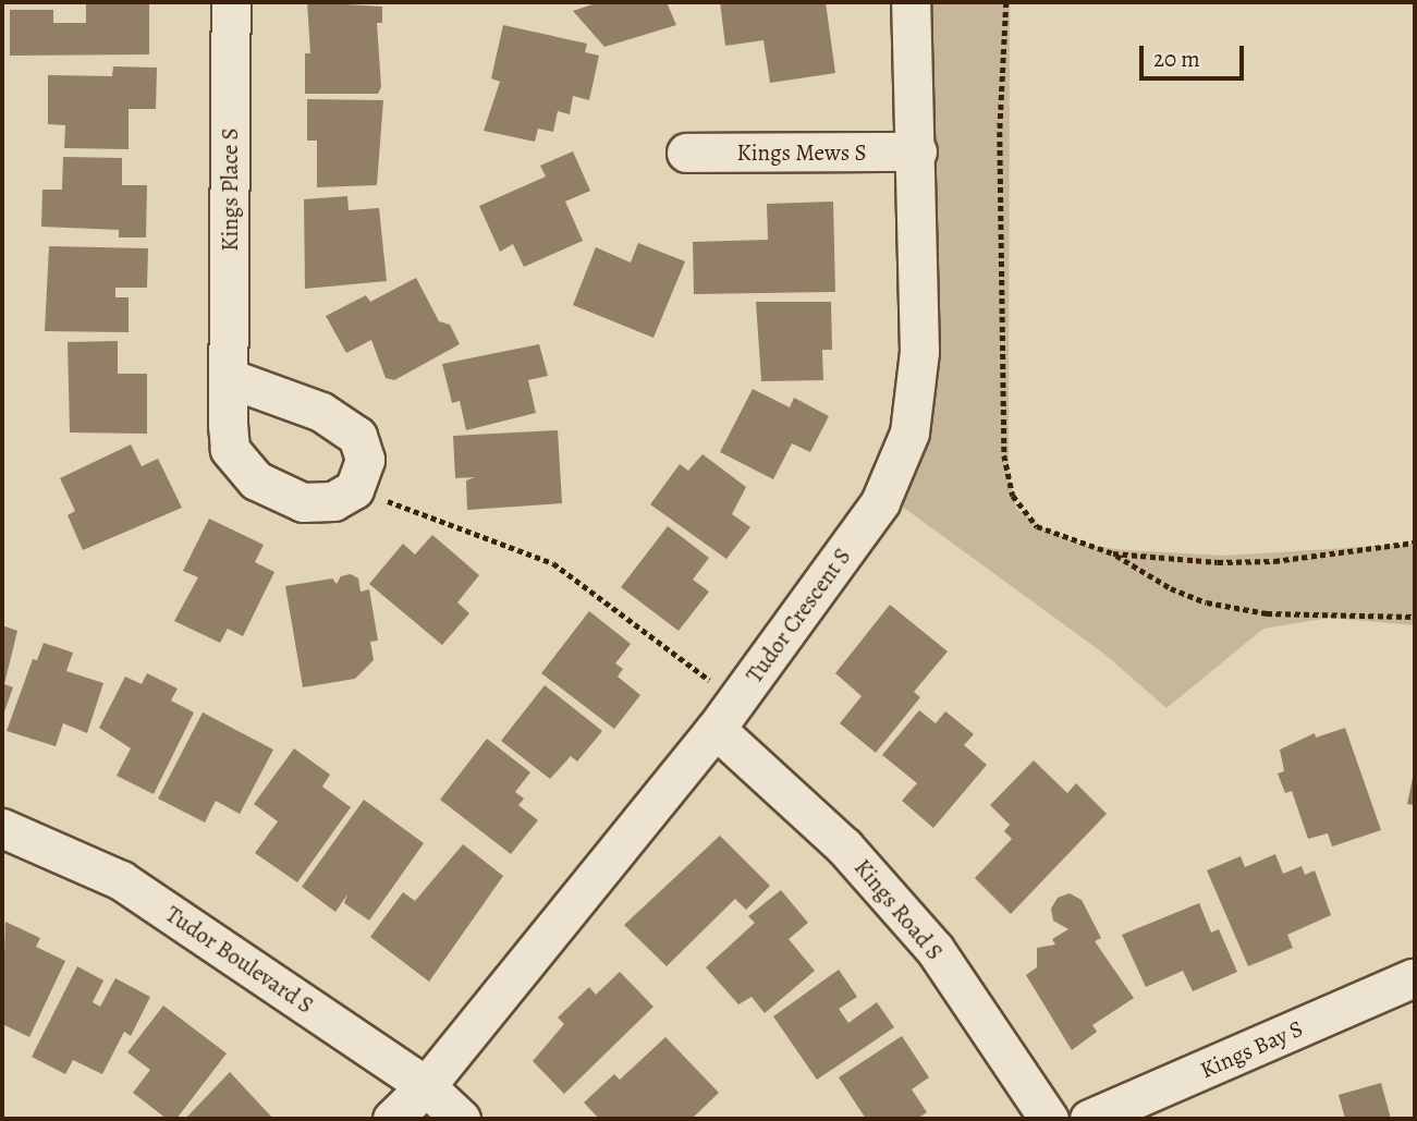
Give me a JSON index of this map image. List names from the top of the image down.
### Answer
{
  "streets": {
    "street": [
      "Kings Mews S",
      "Kings Place S",
      "Tudor Crescent S",
      "Kings Road S",
      "Tudor Boulevard S",
      "Kings Bay S"
    ]
  },
  "crossings": [
    ["Kings Mews S", "Tudor Crescent S"],
    ["Tudor Crescent S", "Kings Road S"],
    ["Tudor Crescent S", "Tudor Boulevard S"]
  ],
  "scale_bar": "20 m"
}
